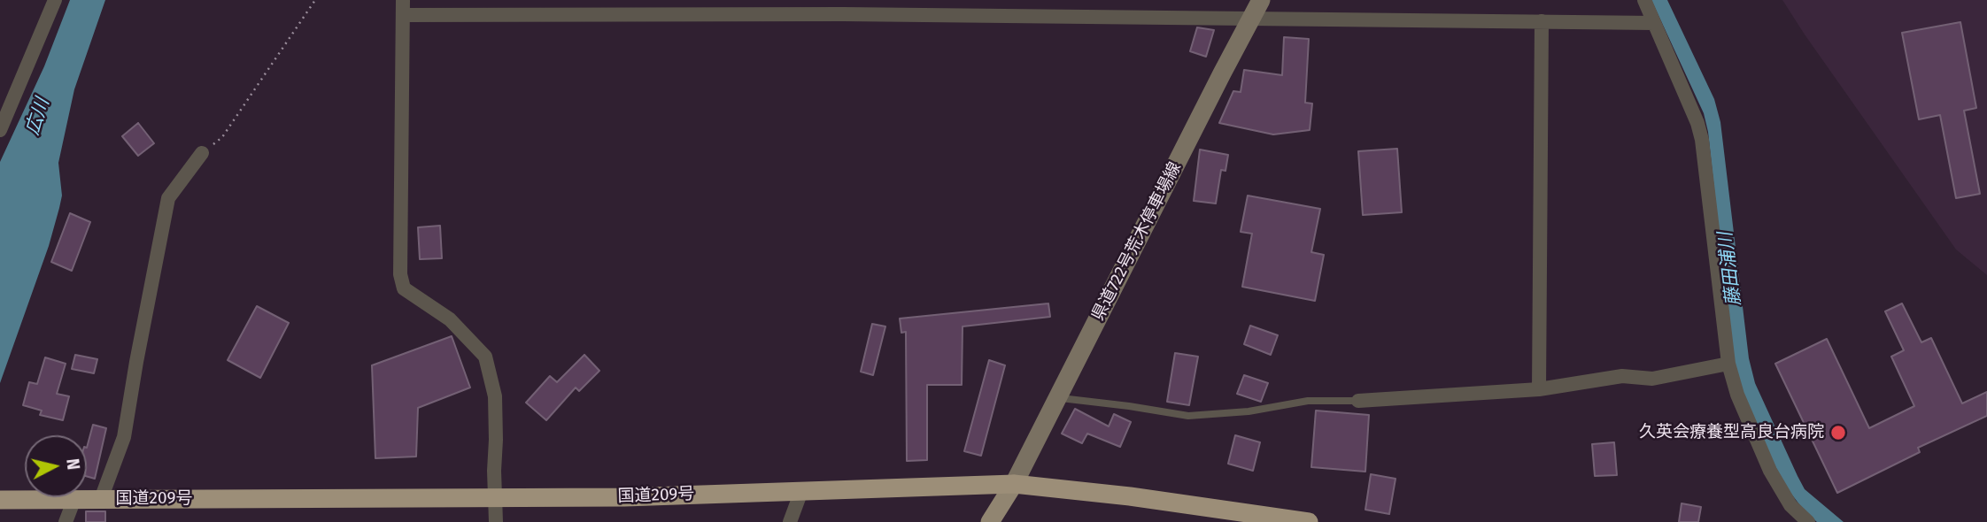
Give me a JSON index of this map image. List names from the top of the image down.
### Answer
{
  "streets": {
    "highway": ["国道209号"],
    "main road": ["県道722号荒木停車場線"]
  },
  "crossings": [
    ["県道722号荒木停車場線", "国道209号"]
  ],
  "water": ["広川", "藤田浦川"],
  "places": ["久英会療養型高良台病院"],
  "north": "right"
}
